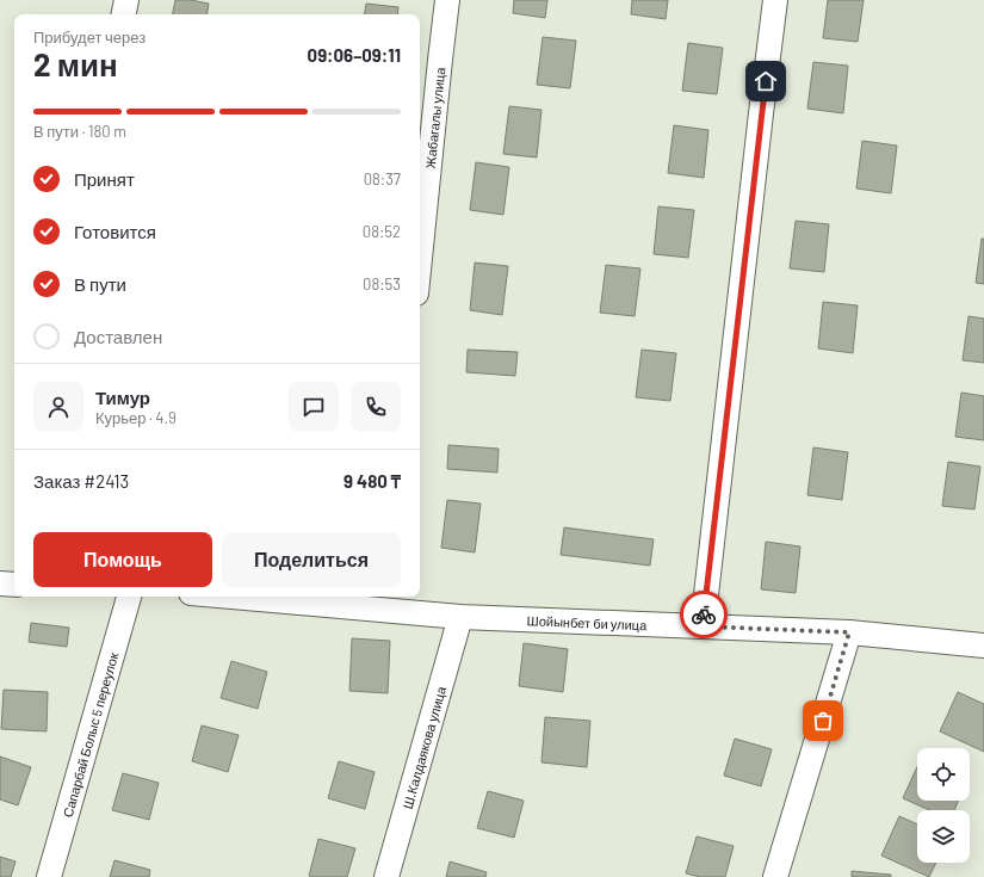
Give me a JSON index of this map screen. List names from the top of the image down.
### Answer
{
  "streets": {
    "street": [
      "Жабагалы улица",
      "Шойынбет би улица",
      "Сапарбай Болыс 5 переулок",
      "Ш.Калдаякова улица"
    ]
  },
  "crossings": [
    ["Шойынбет би улица", "Ш.Калдаякова улица"]
  ],
  "page": {
    "heading": ["2 мин", "Прибудет через", "09:06–09:11"],
    "panel": [
      "Тимур",
      "Курьер · 4.9",
      "Заказ #2413",
      "9 480 ₸"
    ],
    "bar": "В пути · 180 m",
    "list": [
      ["Принят", "08:37"],
      ["Готовится", "08:52"],
      ["В пути", "08:53"],
      "Доставлен"
    ],
    "buttons": ["Помощь", "Поделиться"]
  }
}
